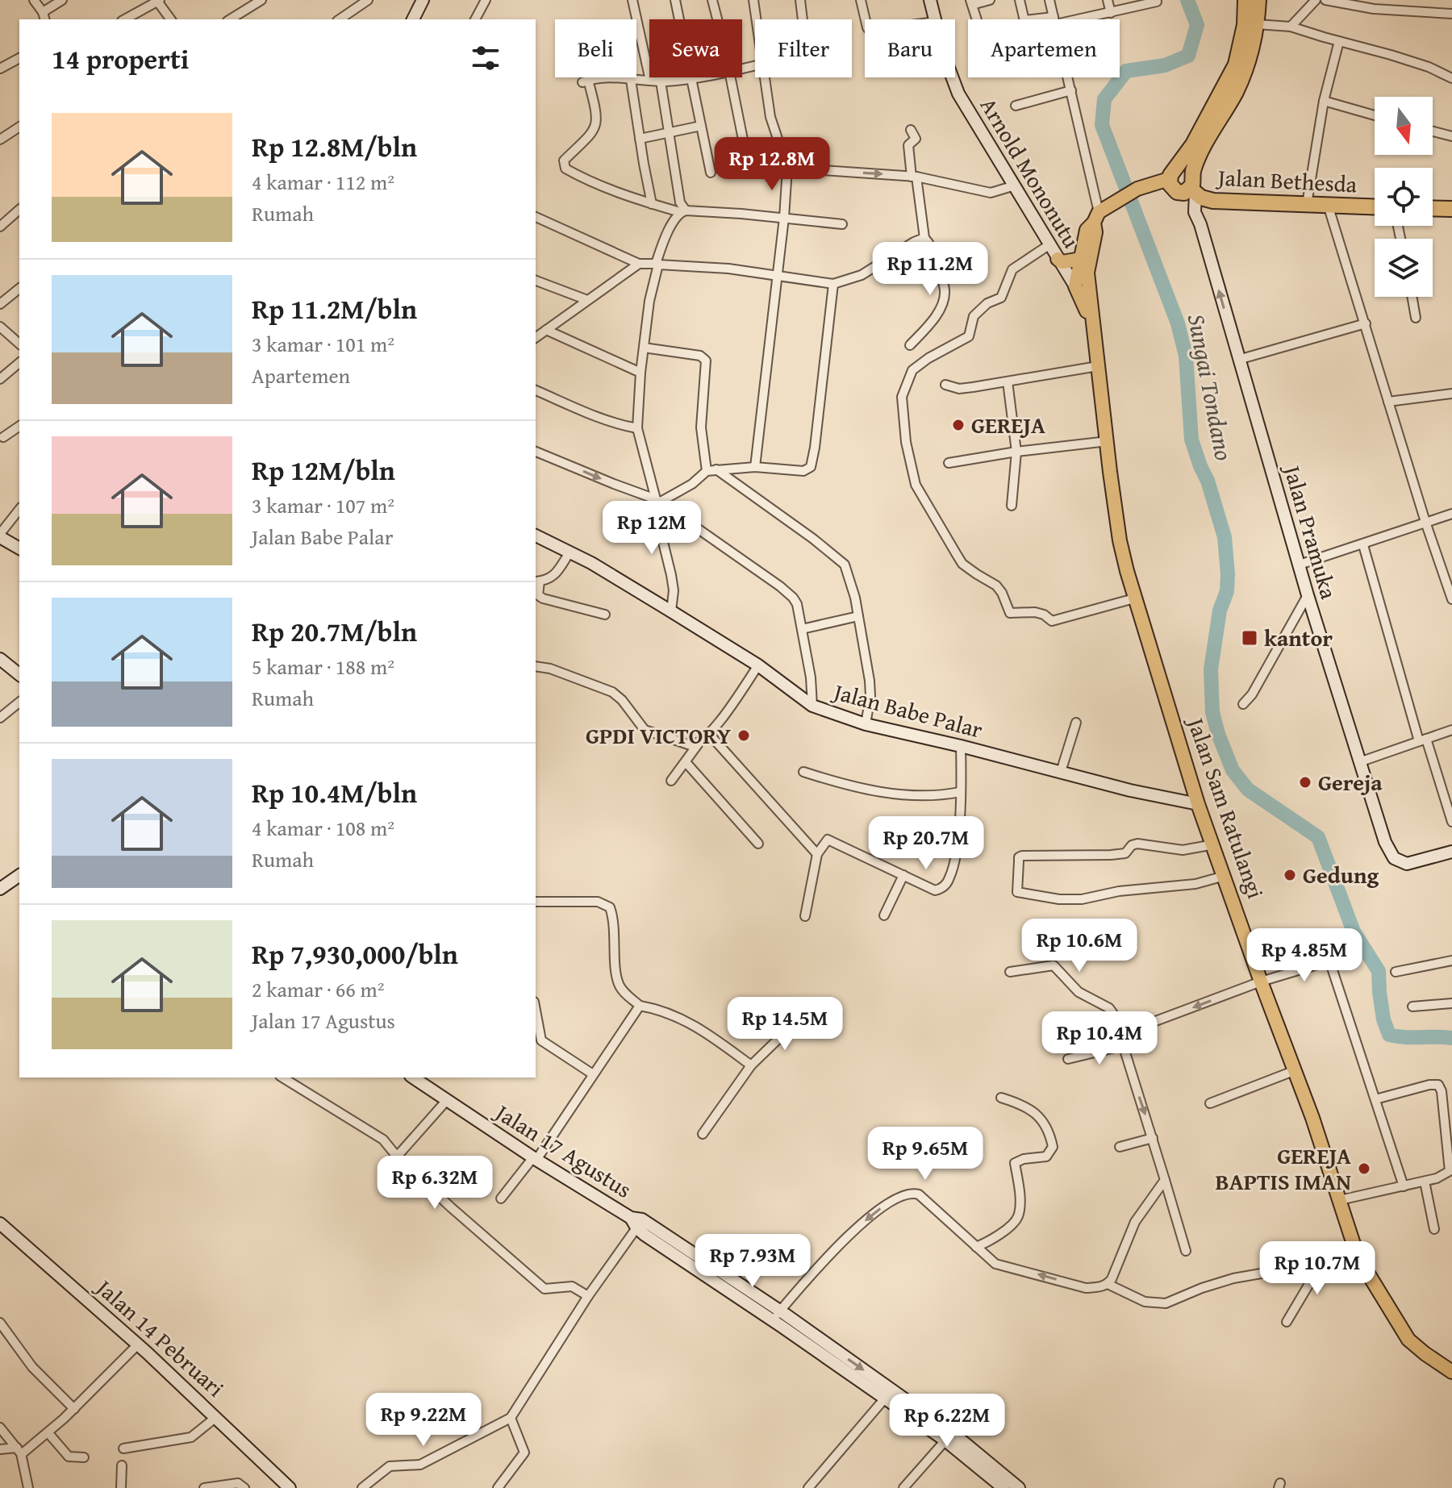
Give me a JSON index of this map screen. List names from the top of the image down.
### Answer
{
  "streets": {
    "highway": ["Jalan Bethesda"],
    "main road": ["Jalan Sam Ratulangi"],
    "street": [
      "Arnold Mononutu",
      "Jalan Pramuka",
      "Jalan Babe Palar",
      "Jalan 17 Agustus",
      "Jalan 14 Pebruari"
    ]
  },
  "crossings": [
    ["Arnold Mononutu", "Jalan Sam Ratulangi"],
    ["Jalan Bethesda", "Jalan Pramuka"],
    ["Jalan Babe Palar", "Jalan Sam Ratulangi"]
  ],
  "water": ["Sungai Tondano"],
  "places": {
    "other": [
      "GEREJA",
      "GPDI VICTORY",
      "Gereja",
      "Gedung",
      "GEREJA BAPTIS IMAN"
    ],
    "transit": ["kantor"]
  },
  "north": "bottom",
  "page": {
    "chip": [
      "Beli",
      "Sewa",
      "Filter",
      "Baru",
      "Apartemen"
    ],
    "heading": "14 properti",
    "list": [
      {
        "name": "Rp 12.8M/bln",
        "note": "4 kamar · 112 m² · Rumah"
      },
      {
        "name": "Rp 11.2M/bln",
        "note": "3 kamar · 101 m² · Apartemen"
      },
      {
        "name": "Rp 12M/bln",
        "note": "3 kamar · 107 m² · Jalan Babe Palar"
      },
      {
        "name": "Rp 20.7M/bln",
        "note": "5 kamar · 188 m² · Rumah"
      },
      {
        "name": "Rp 10.4M/bln",
        "note": "4 kamar · 108 m² · Rumah"
      },
      {
        "name": "Rp 7,930,000/bln",
        "note": "2 kamar · 66 m² · Jalan 17 Agustus"
      }
    ],
    "price": [
      "Rp 12.8M",
      "Rp 11.2M",
      "Rp 12M",
      "Rp 20.7M",
      "Rp 10.6M",
      "Rp 4.85M",
      "Rp 14.5M",
      "Rp 10.4M",
      "Rp 9.65M",
      "Rp 6.32M",
      "Rp 7.93M",
      "Rp 10.7M",
      "Rp 9.22M",
      "Rp 6.22M"
    ]
  }
}
